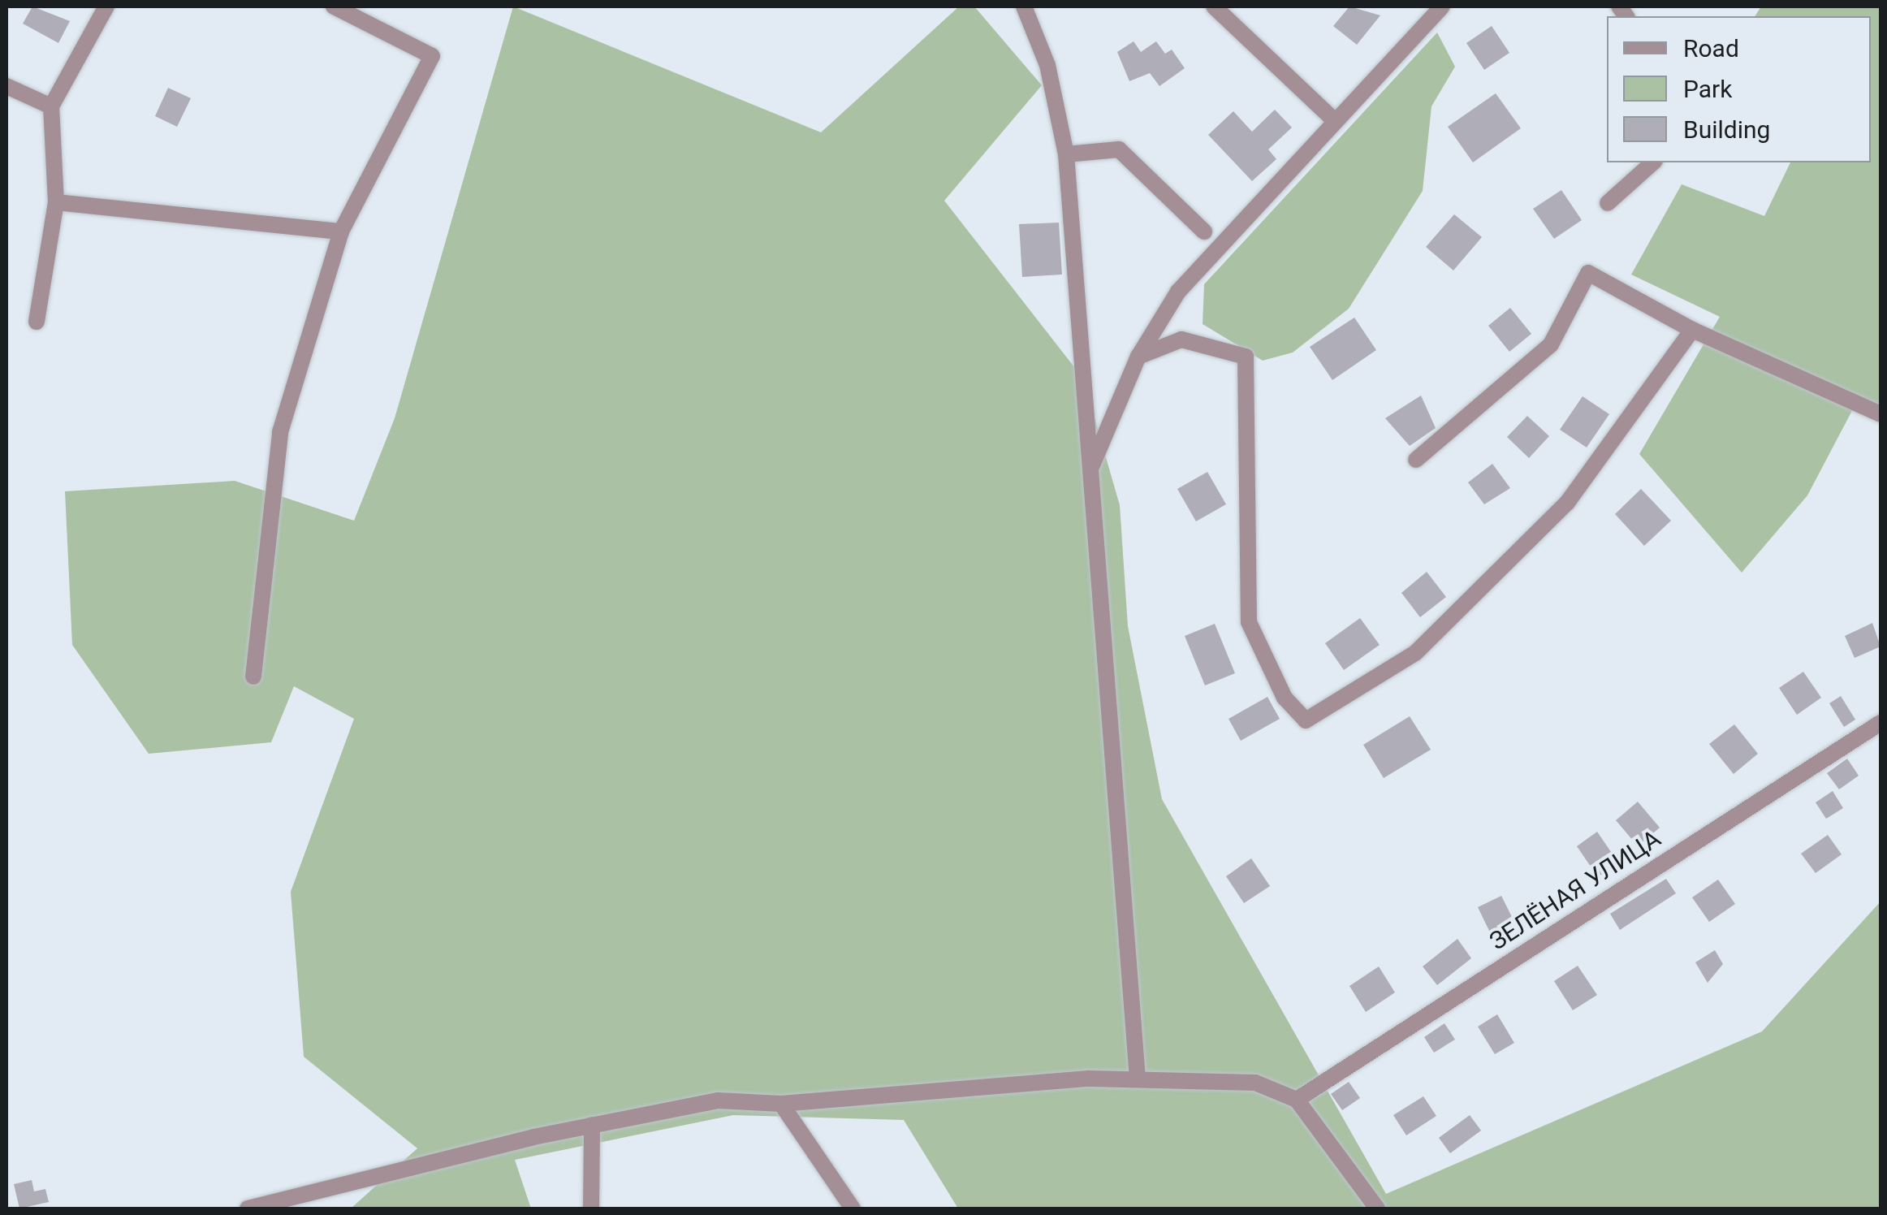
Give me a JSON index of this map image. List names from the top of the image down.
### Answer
{
  "streets": {
    "street": ["ЗЕЛЁНАЯ УЛИЦА"]
  },
  "legend": ["Road", "Park", "Building"]
}
